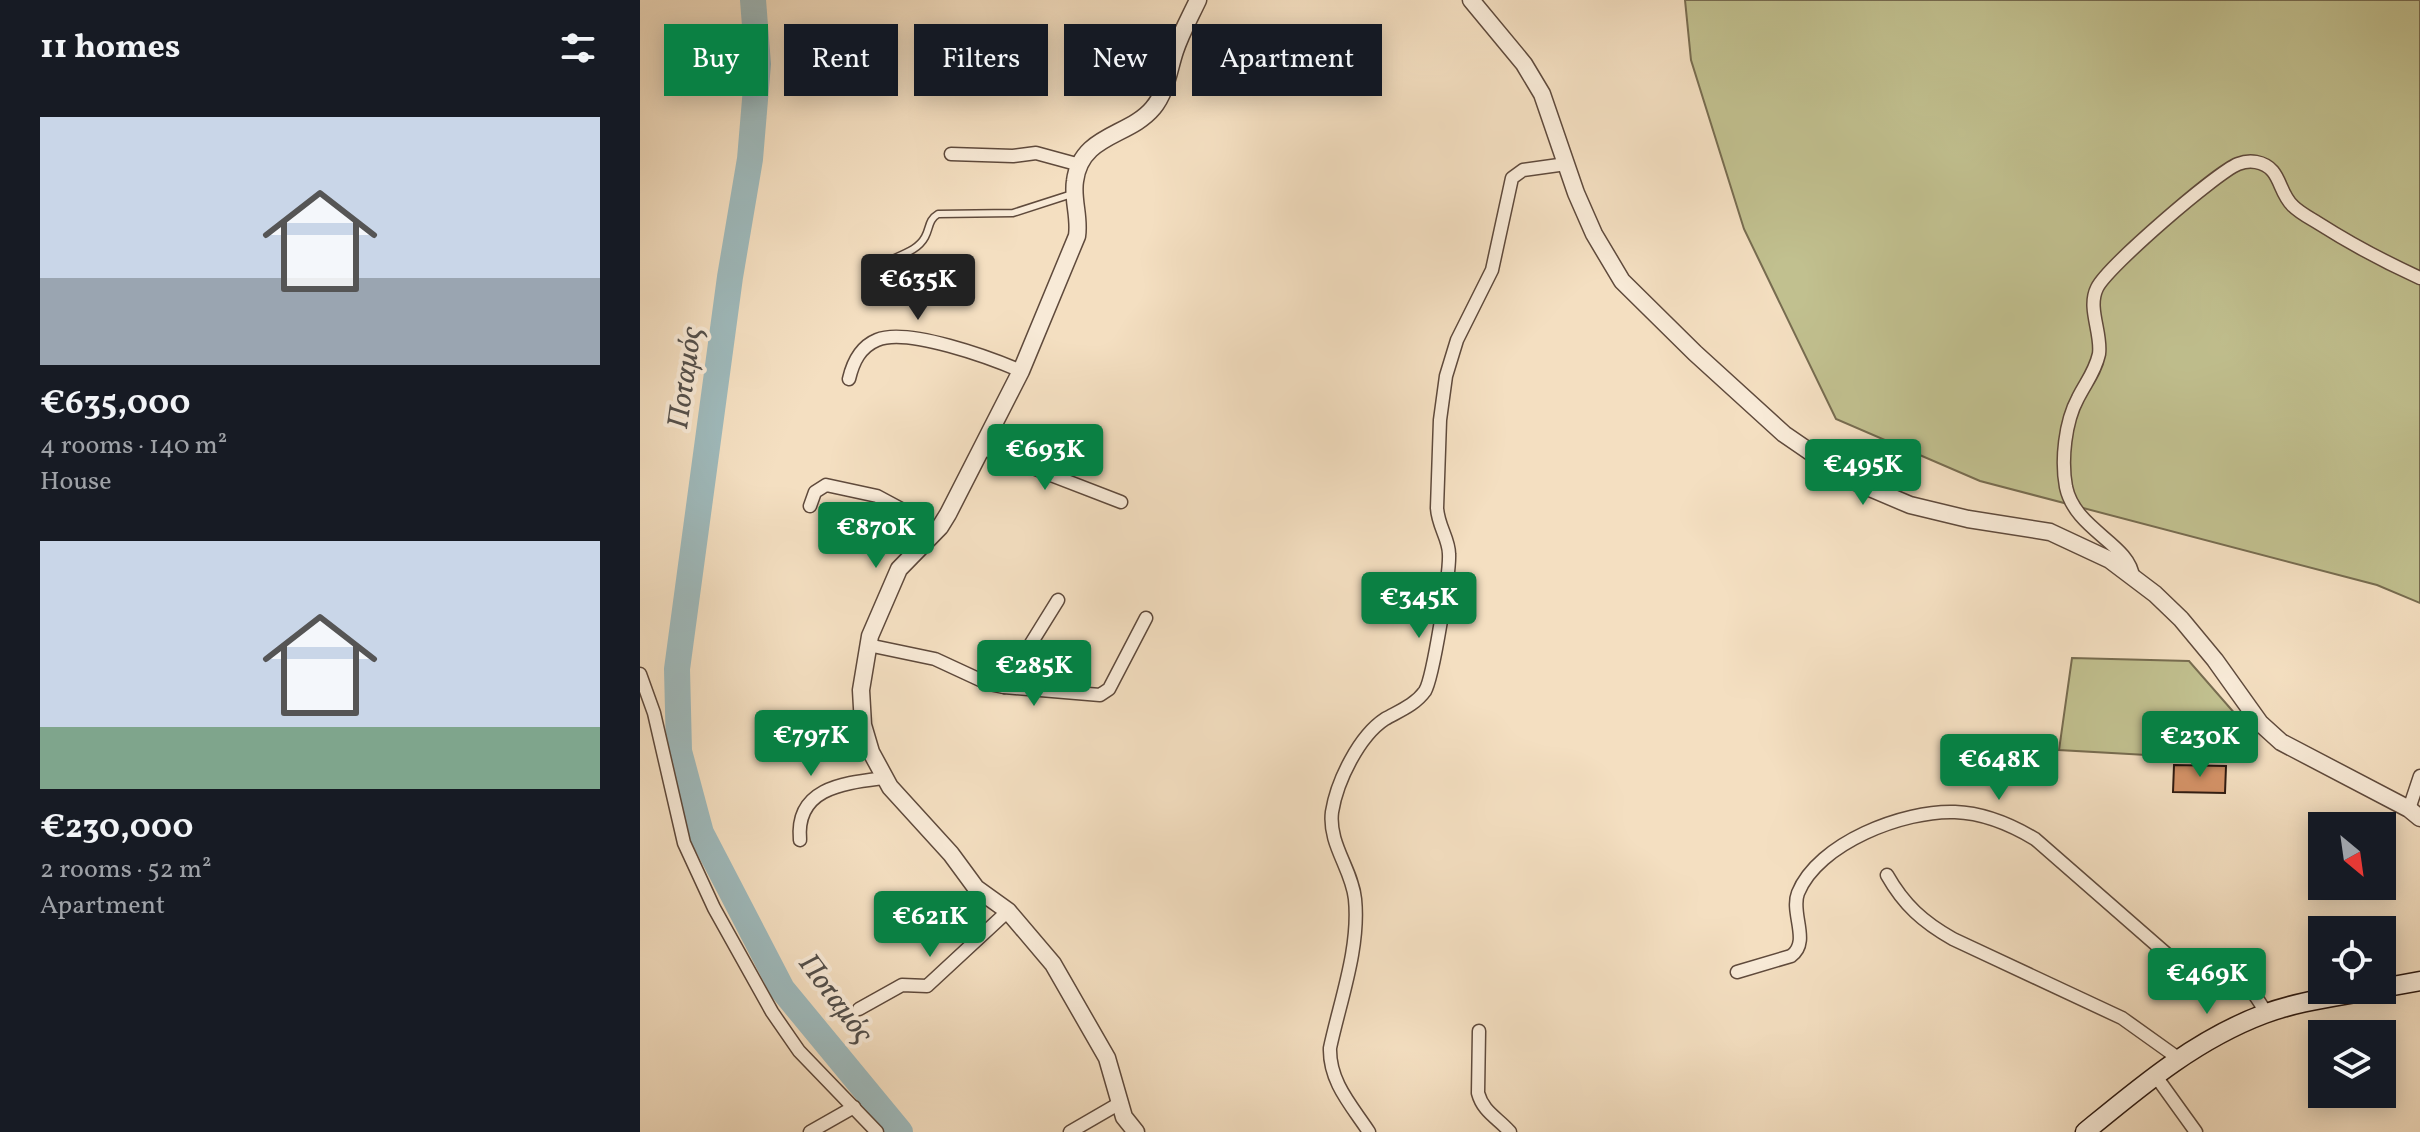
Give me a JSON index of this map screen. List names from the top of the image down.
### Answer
{
  "water": ["Ποταμός"],
  "north": "bottom right",
  "page": {
    "heading": "11 homes",
    "chip": [
      "Buy",
      "Rent",
      "Filters",
      "New",
      "Apartment"
    ],
    "list": [
      {
        "name": "€635,000",
        "note": "4 rooms · 140 m² · House"
      },
      {
        "name": "€230,000",
        "note": "2 rooms · 52 m² · Apartment"
      }
    ],
    "price": [
      "€635K",
      "€693K",
      "€495K",
      "€870K",
      "€345K",
      "€285K",
      "€797K",
      "€230K",
      "€648K",
      "€621K",
      "€469K"
    ]
  }
}
